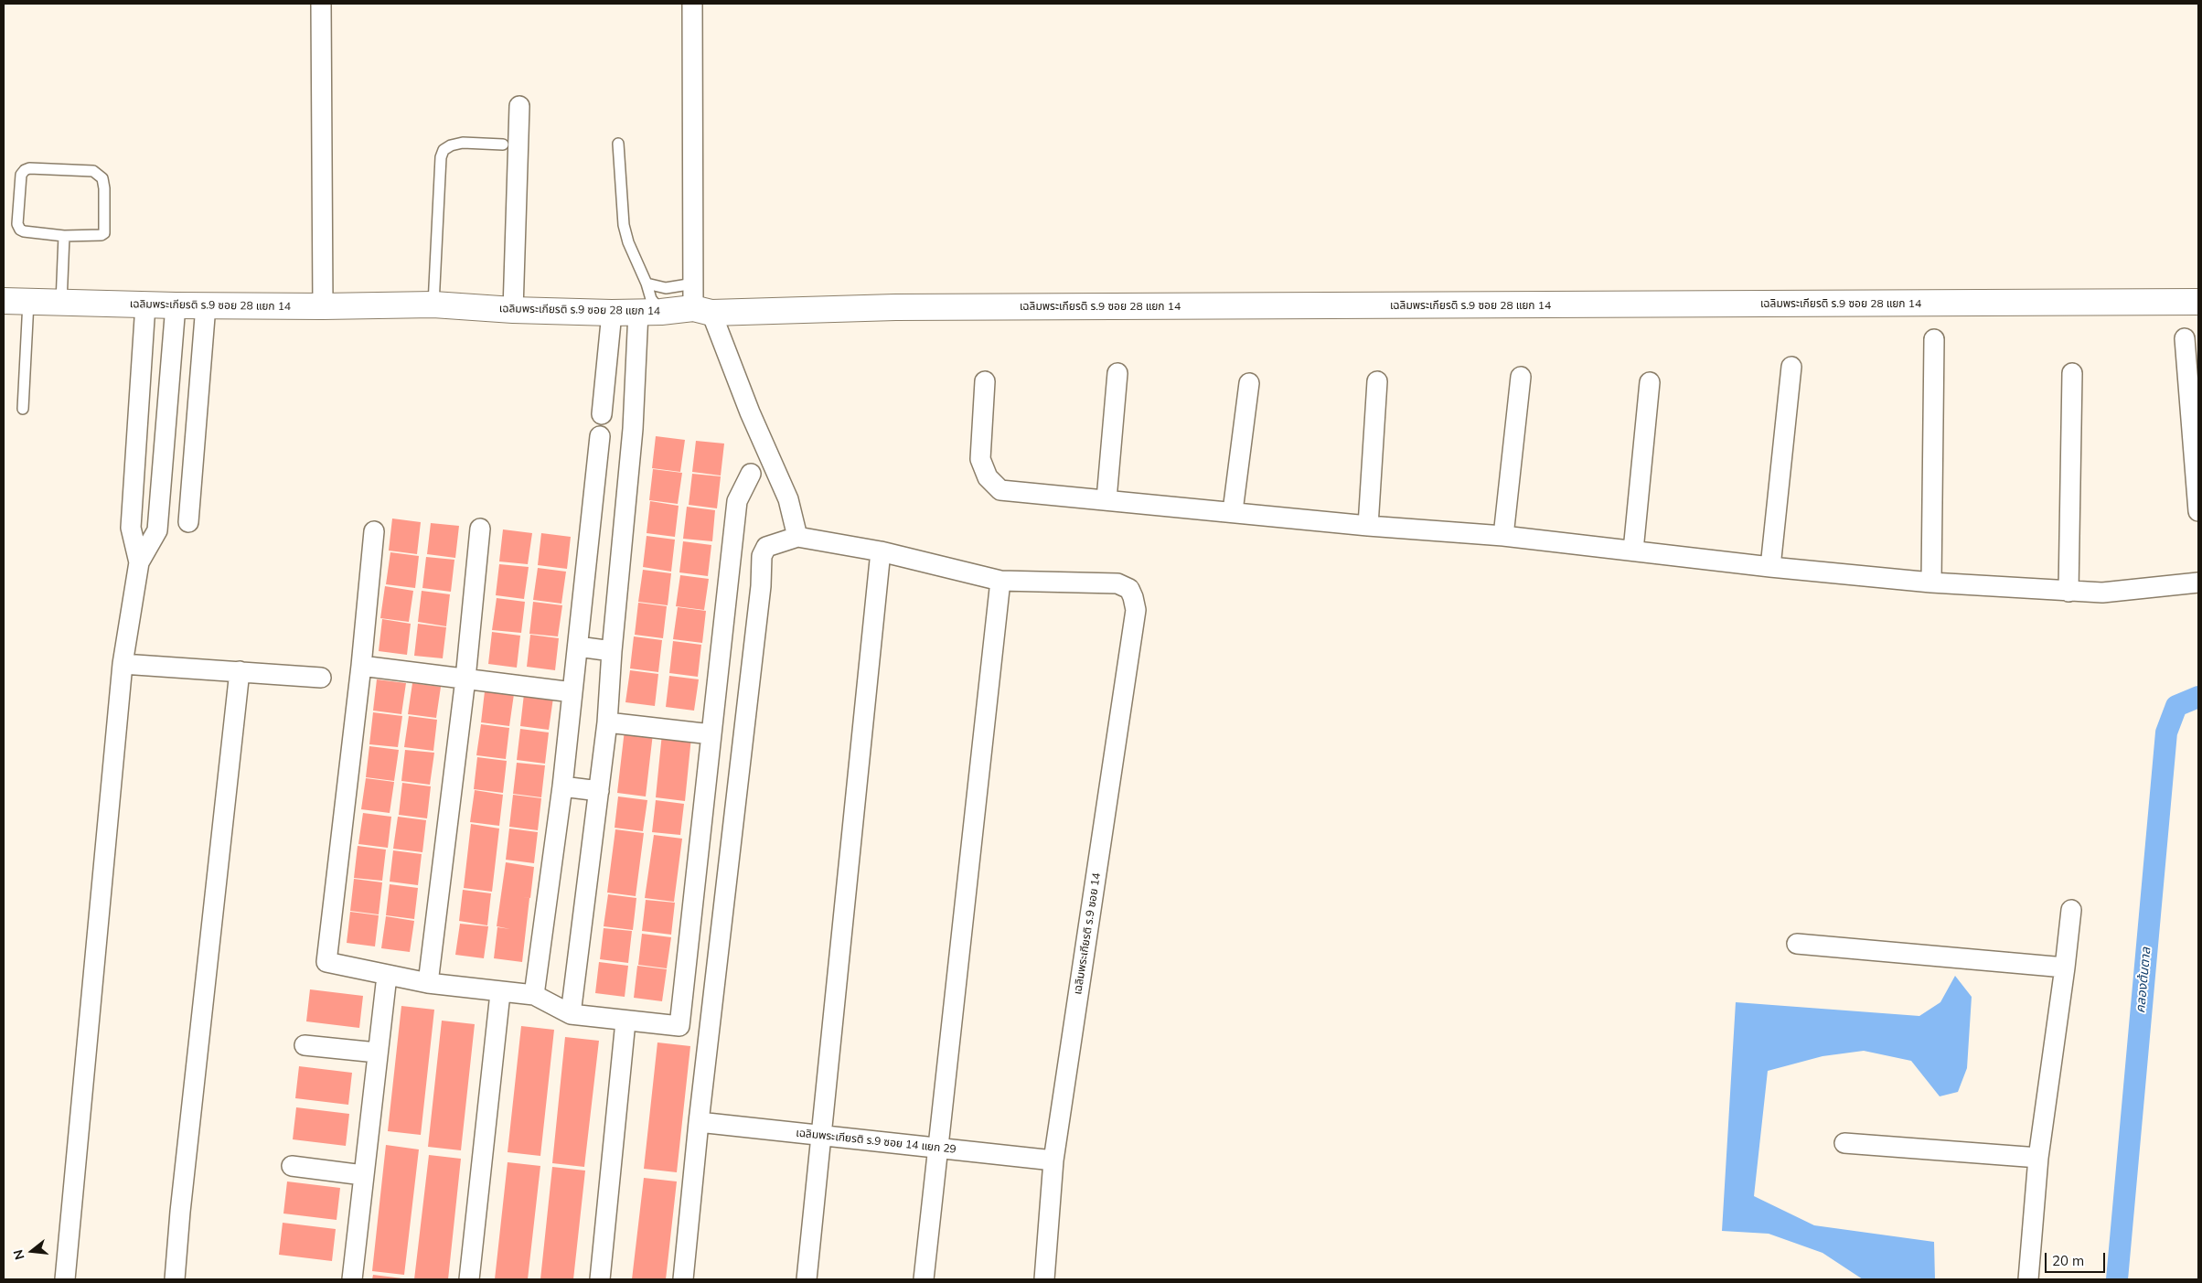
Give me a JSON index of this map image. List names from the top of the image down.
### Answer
{
  "streets": {
    "street": ["เฉลิมพระเกียรติ ร.9 ซอย 28 แยก 14", "เฉลิมพระเกียรติ ร.9 ซอย 14", "เฉลิมพระเกียรติ ร.9 ซอย 14 แยก 29"]
  },
  "crossings": [
    ["เฉลิมพระเกียรติ ร.9 ซอย 14", "เฉลิมพระเกียรติ ร.9 ซอย 14 แยก 29"]
  ],
  "water": ["คลองต้นตาล"],
  "scale_bar": "20 m",
  "north": "left"
}
